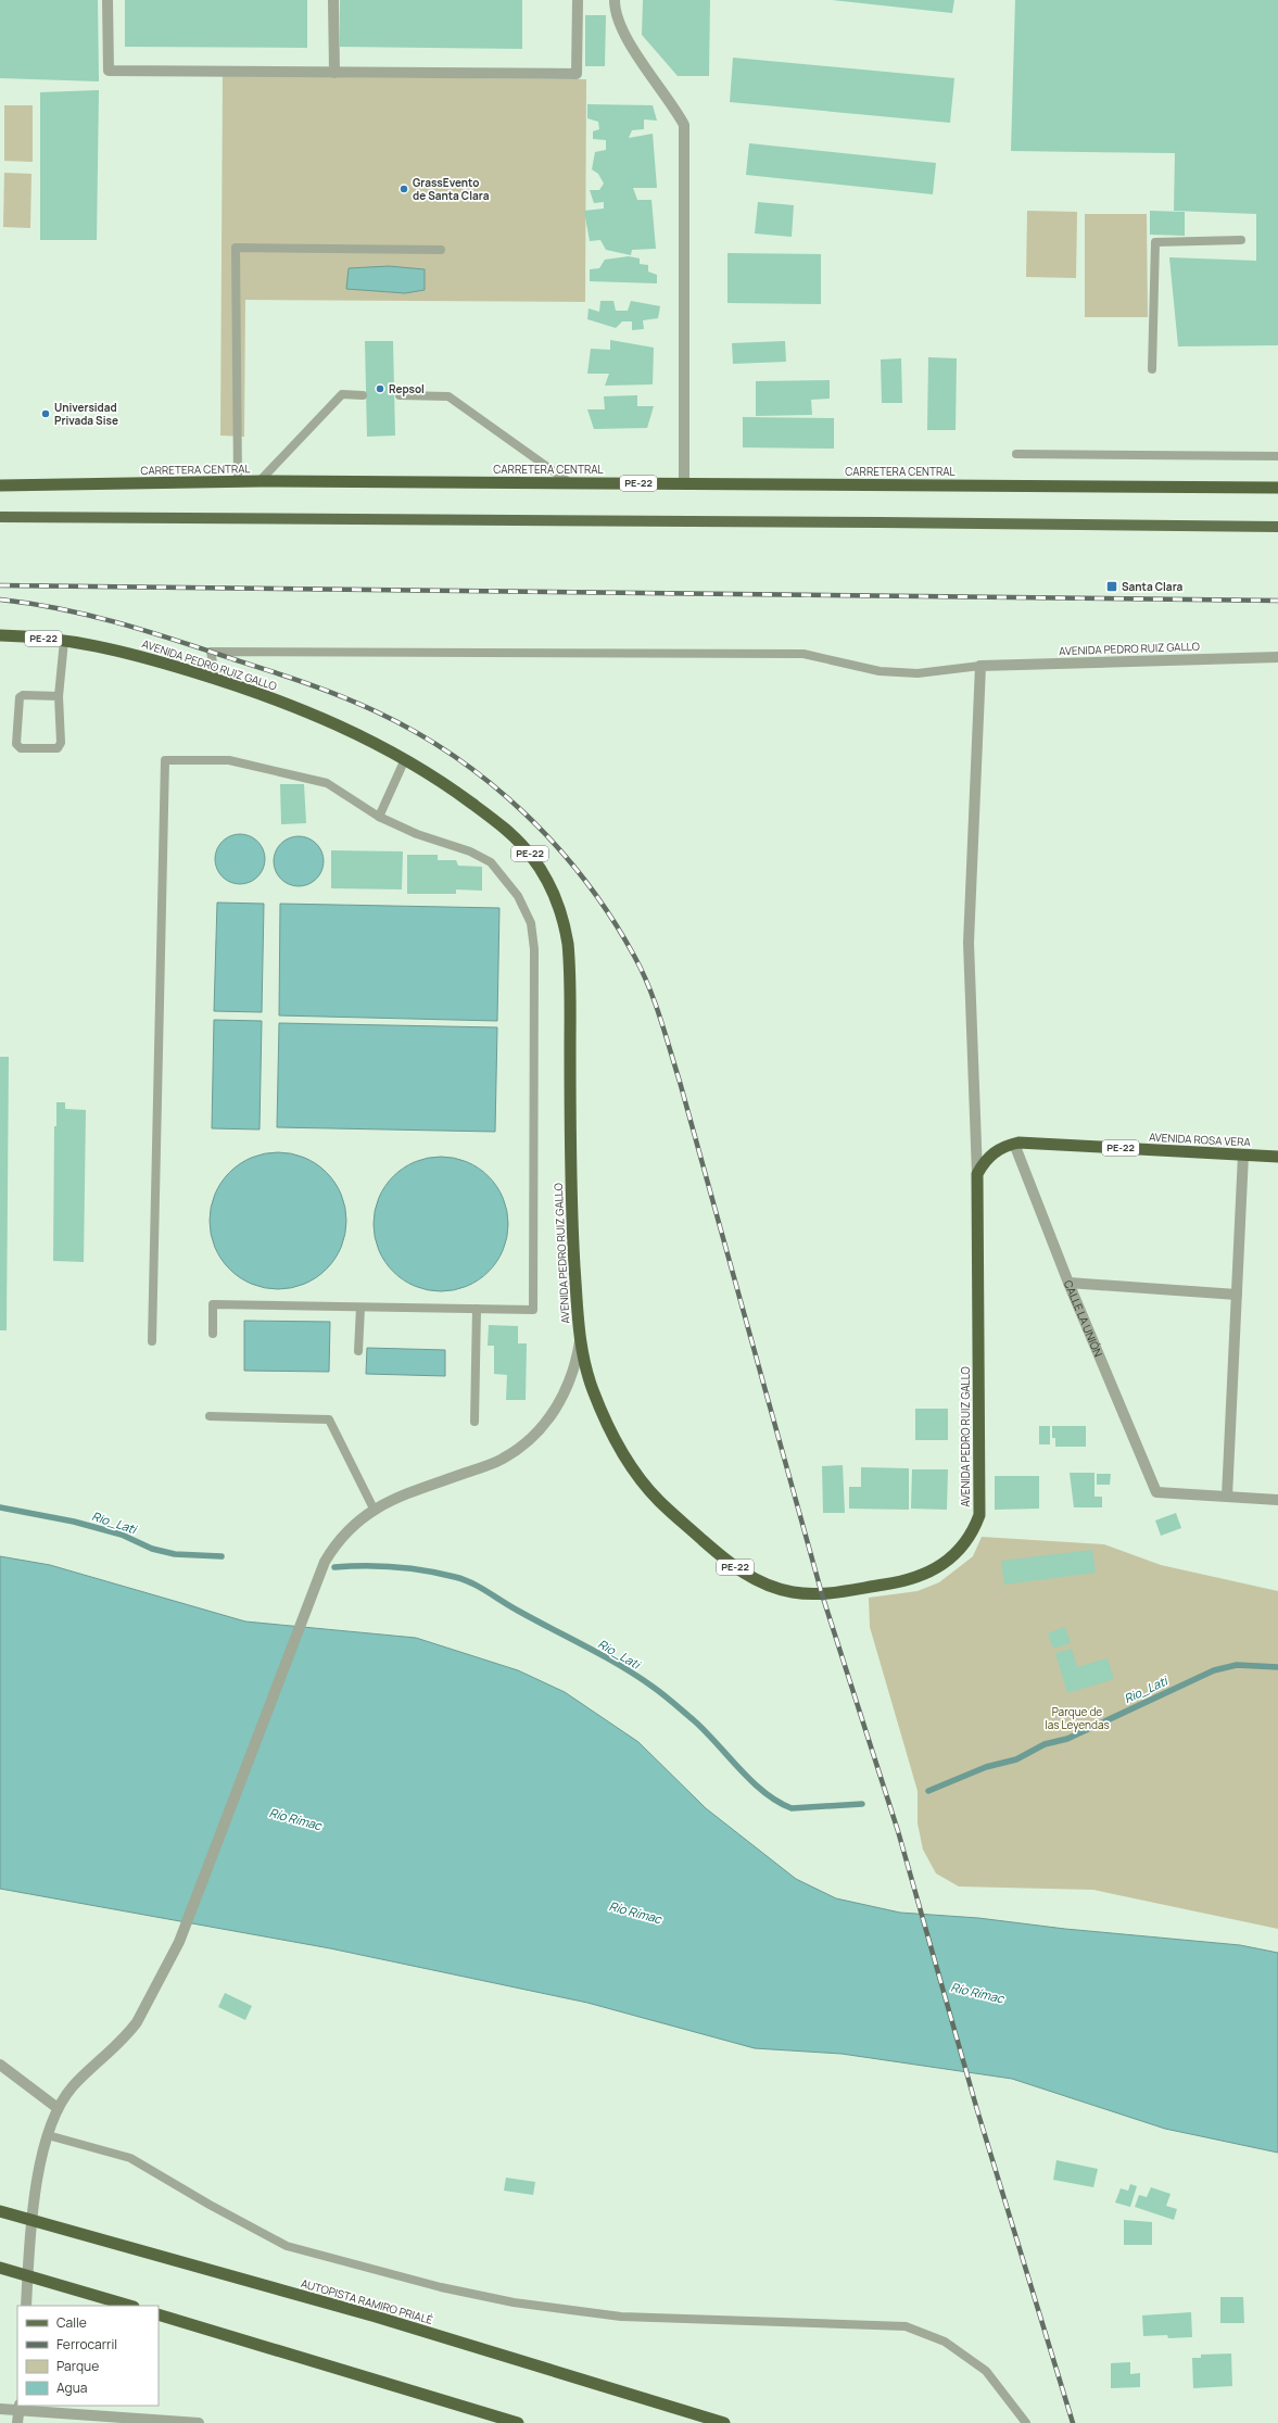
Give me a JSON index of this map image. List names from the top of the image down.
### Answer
{
  "streets": {
    "highway": [
      "CARRETERA CENTRAL",
      "PE-22",
      "AVENIDA PEDRO RUIZ GALLO",
      "AVENIDA ROSA VERA",
      "AUTOPISTA RAMIRO PRIALÉ"
    ],
    "street": ["CALLE LA UNIÓN"]
  },
  "crossings": [
    ["AVENIDA PEDRO RUIZ GALLO", "AVENIDA ROSA VERA"],
    ["AVENIDA ROSA VERA", "CALLE LA UNIÓN"]
  ],
  "water": ["Rio_Lati", "Río Rímac"],
  "parks": ["Parque de las Leyendas"],
  "places": {
    "other": ["GrassEvento de Santa Clara", "Repsol", "Universidad Privada Sise"],
    "transit": ["Santa Clara"]
  },
  "legend": [
    "Calle",
    "Ferrocarril",
    "Parque",
    "Agua"
  ]
}
